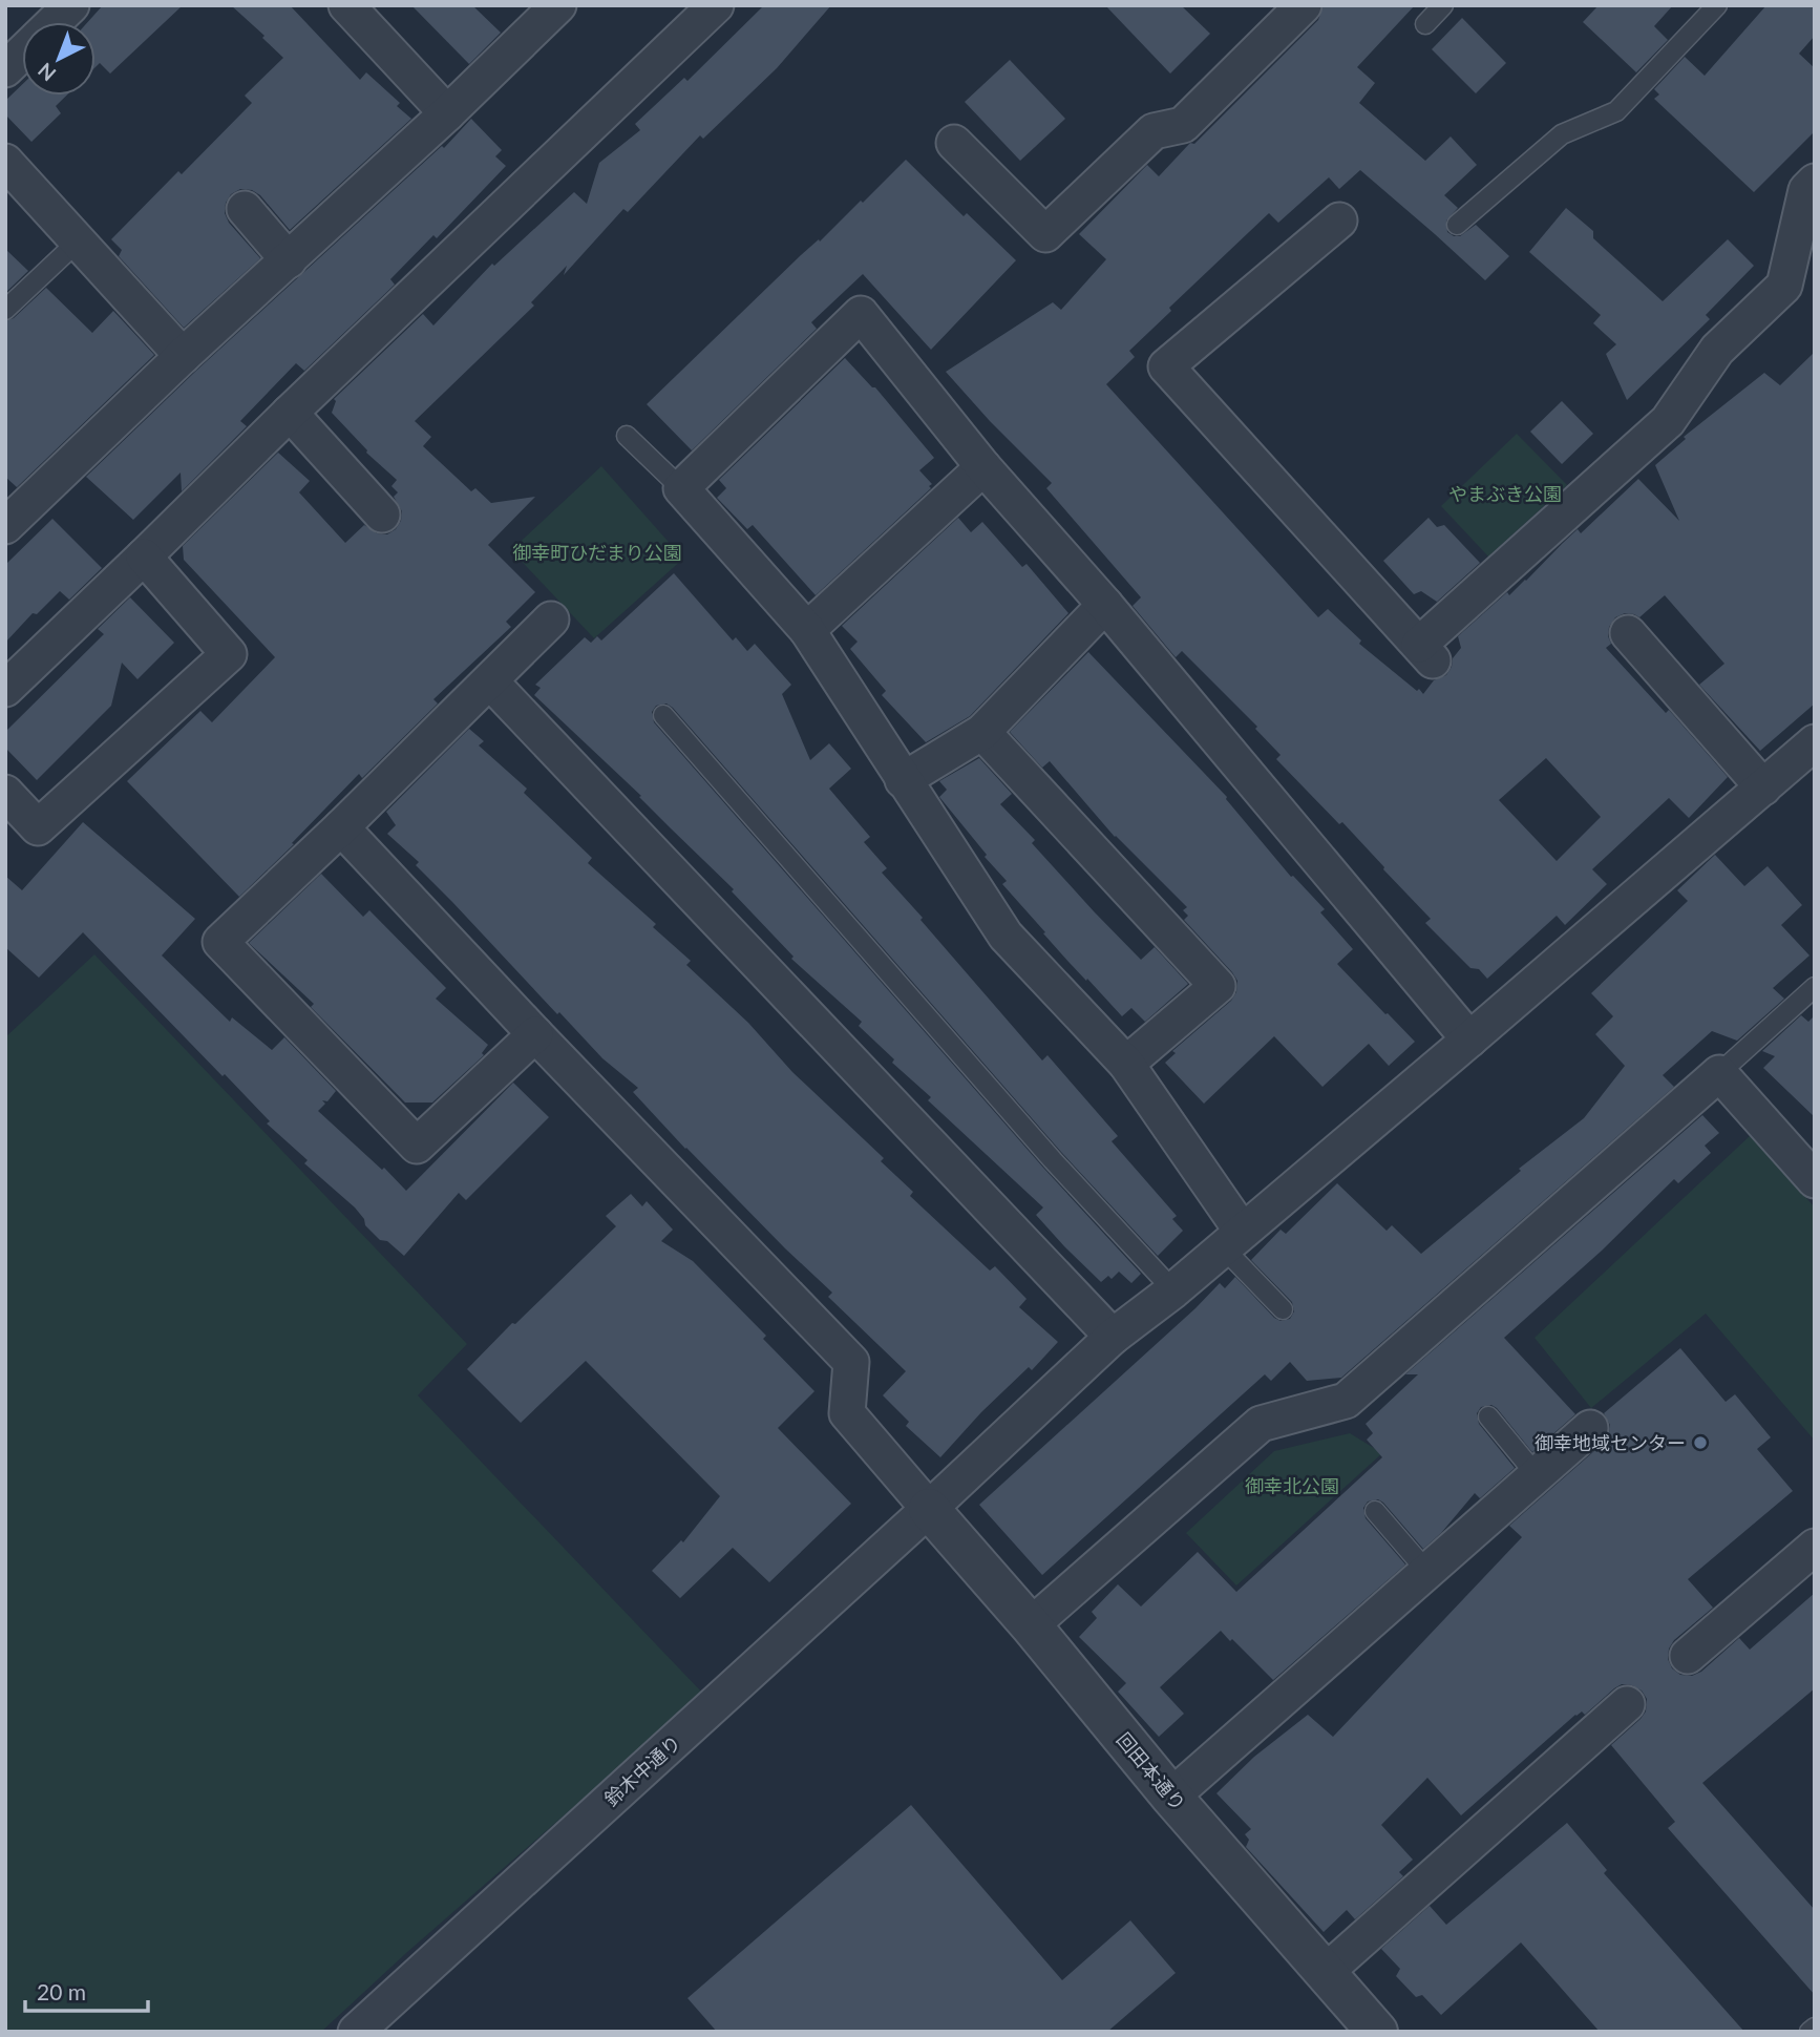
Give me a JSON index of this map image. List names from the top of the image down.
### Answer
{
  "streets": {
    "street": ["鈴木中通り", "回田本通り"]
  },
  "crossings": [
    ["鈴木中通り", "回田本通り"]
  ],
  "parks": ["やまぶき公園", "御幸町ひだまり公園", "御幸北公園"],
  "places": ["御幸地域センター"],
  "scale_bar": "20 m",
  "north": "bottom left"
}
